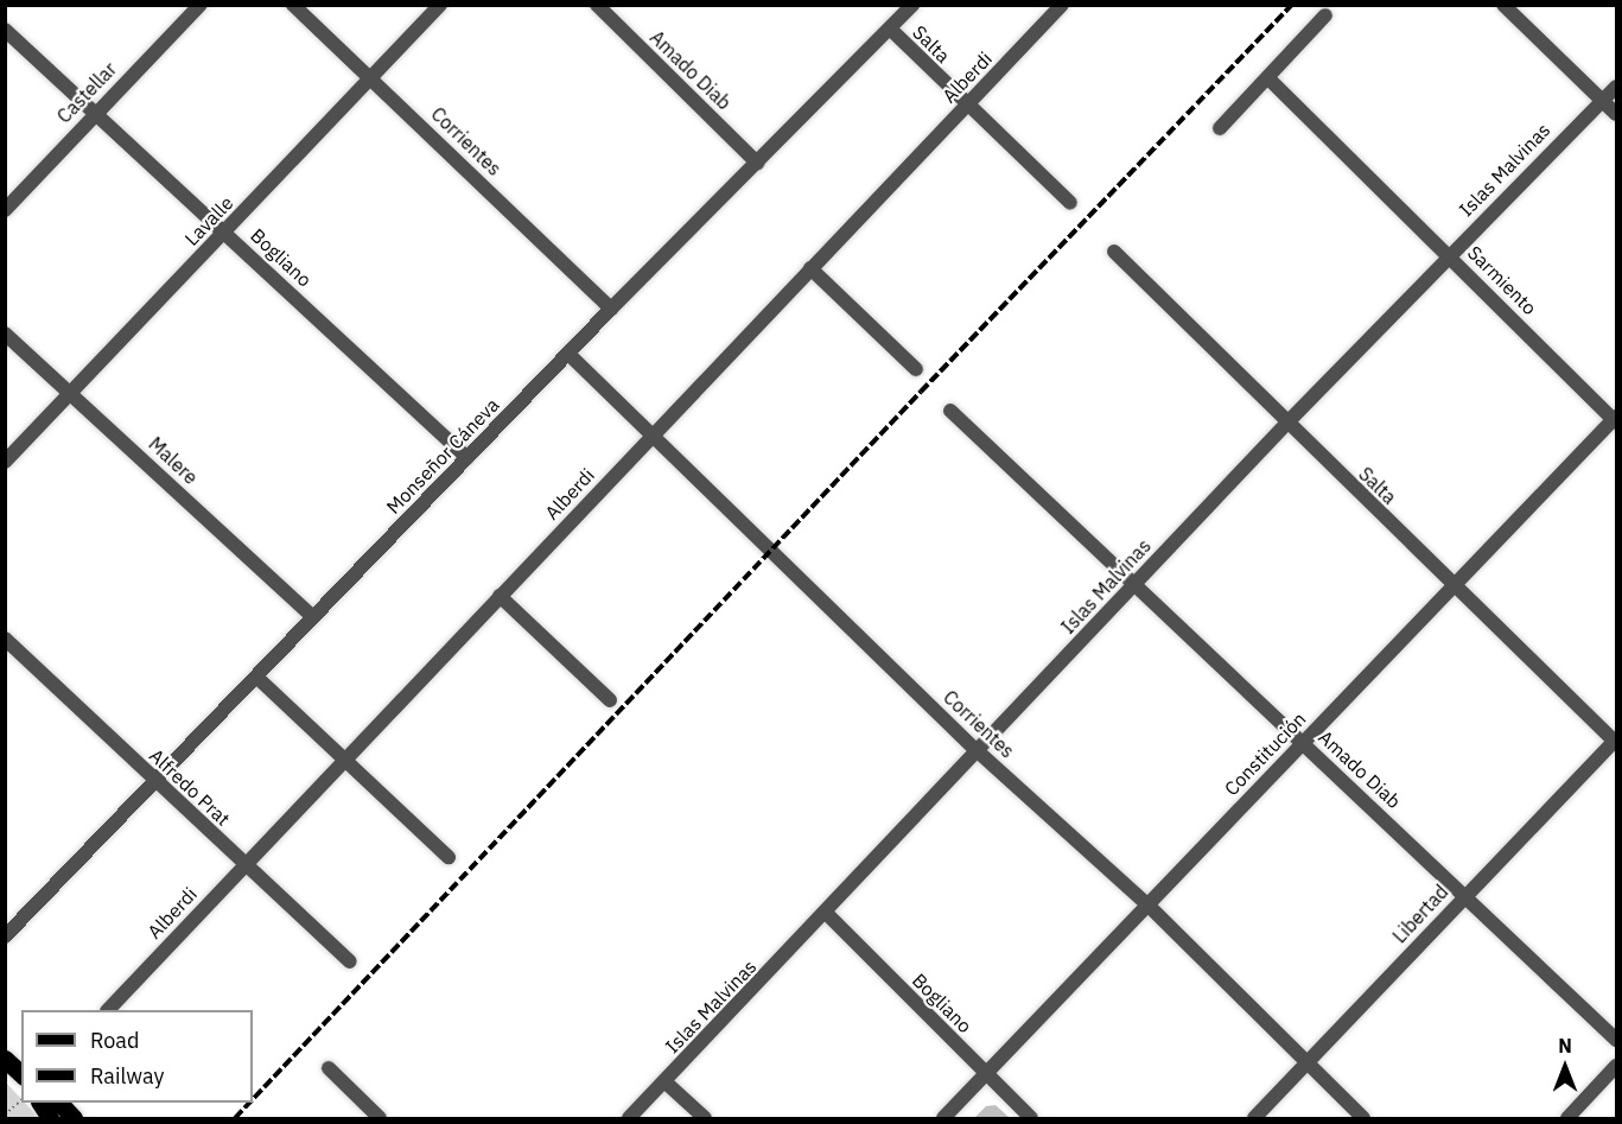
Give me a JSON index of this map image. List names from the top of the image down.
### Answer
{
  "streets": {
    "street": [
      "Salta",
      "Amado Diab",
      "Alberdi",
      "Castellar",
      "Corrientes",
      "Islas Malvinas",
      "Lavalle",
      "Bogliano",
      "Sarmiento",
      "Monseñor Cáneva",
      "Malere",
      "Constitución",
      "Alfredo Prat",
      "Libertad"
    ]
  },
  "crossings": [
    ["Salta", "Alberdi"],
    ["Salta", "Islas Malvinas"],
    ["Salta", "Monseñor Cáneva"],
    ["Salta", "Constitución"],
    ["Salta", "Libertad"],
    ["Amado Diab", "Islas Malvinas"],
    ["Amado Diab", "Monseñor Cáneva"],
    ["Amado Diab", "Constitución"],
    ["Amado Diab", "Libertad"],
    ["Alberdi", "Corrientes"],
    ["Alberdi", "Alfredo Prat"],
    ["Castellar", "Bogliano"],
    ["Corrientes", "Islas Malvinas"],
    ["Corrientes", "Lavalle"],
    ["Corrientes", "Monseñor Cáneva"],
    ["Corrientes", "Constitución"],
    ["Corrientes", "Libertad"],
    ["Islas Malvinas", "Bogliano"],
    ["Islas Malvinas", "Sarmiento"],
    ["Lavalle", "Bogliano"],
    ["Lavalle", "Malere"],
    ["Bogliano", "Monseñor Cáneva"],
    ["Bogliano", "Constitución"],
    ["Sarmiento", "Constitución"],
    ["Monseñor Cáneva", "Malere"],
    ["Monseñor Cáneva", "Alfredo Prat"]
  ],
  "legend": ["Road", "Railway"],
  "north": "top"
}
